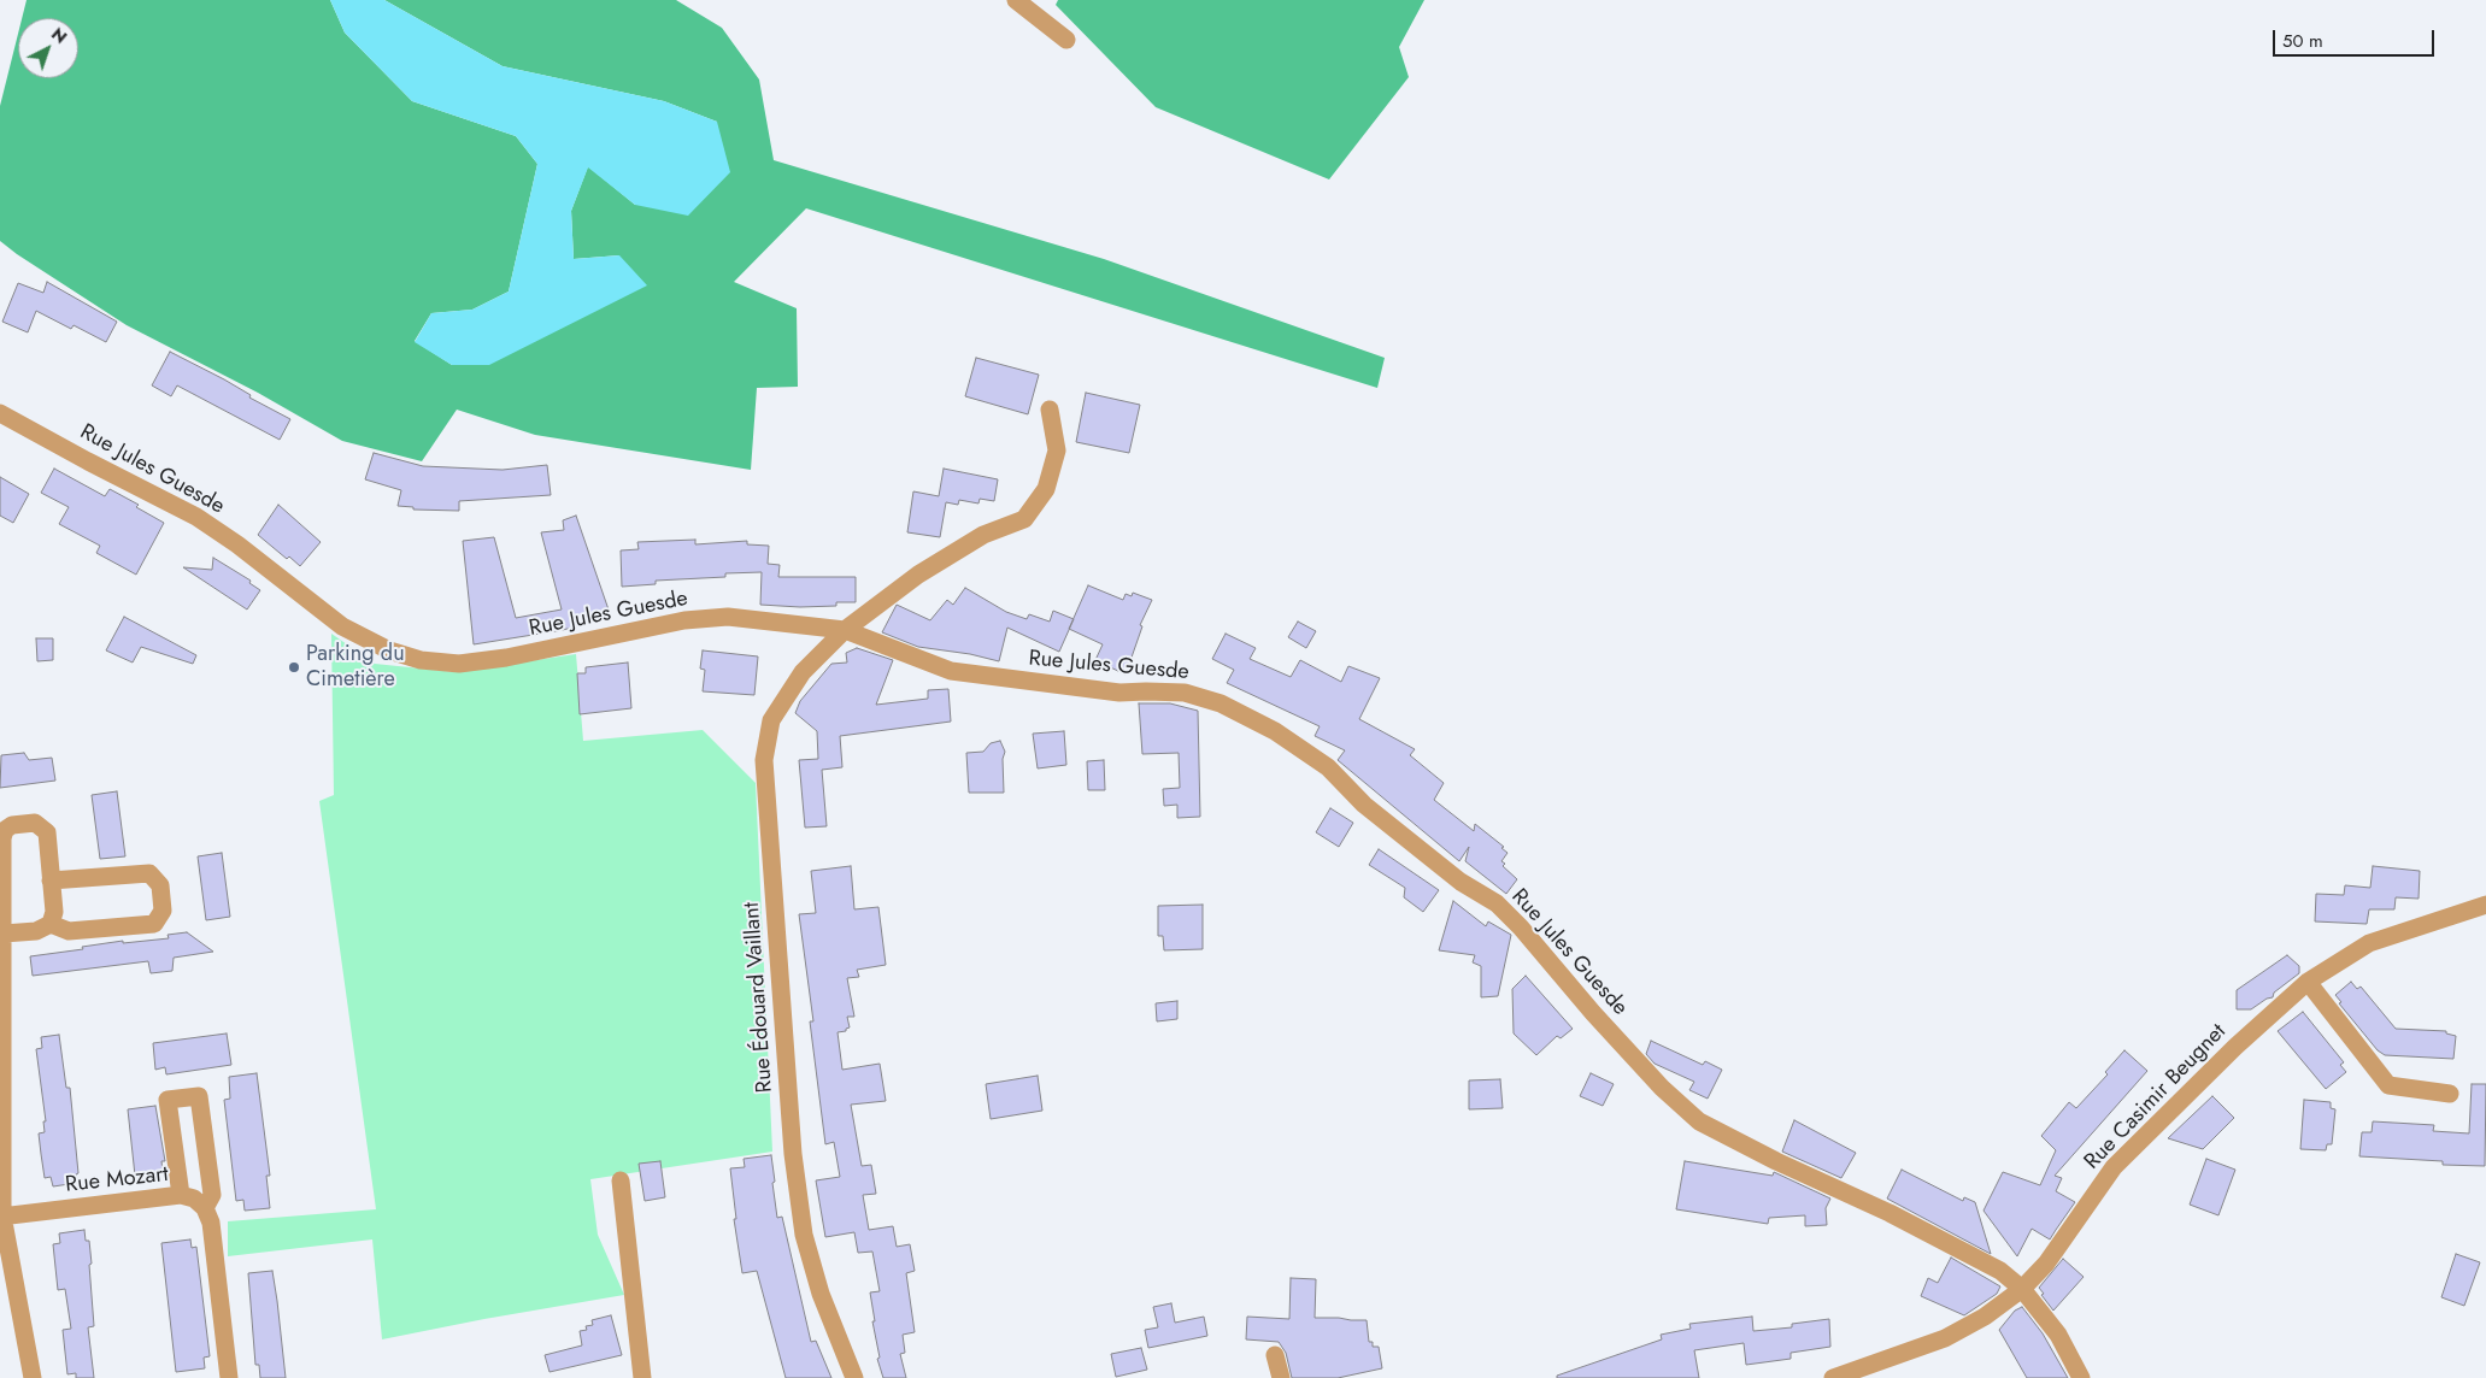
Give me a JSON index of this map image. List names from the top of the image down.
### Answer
{
  "streets": {
    "street": [
      "Rue Jules Guesde",
      "Rue Édouard Vaillant",
      "Rue Casimir Beugnet",
      "Rue Mozart"
    ]
  },
  "crossings": [
    ["Rue Jules Guesde", "Rue Édouard Vaillant"],
    ["Rue Jules Guesde", "Rue Casimir Beugnet"]
  ],
  "places": ["Parking du Cimetière"],
  "scale_bar": "50 m",
  "north": "top right"
}
